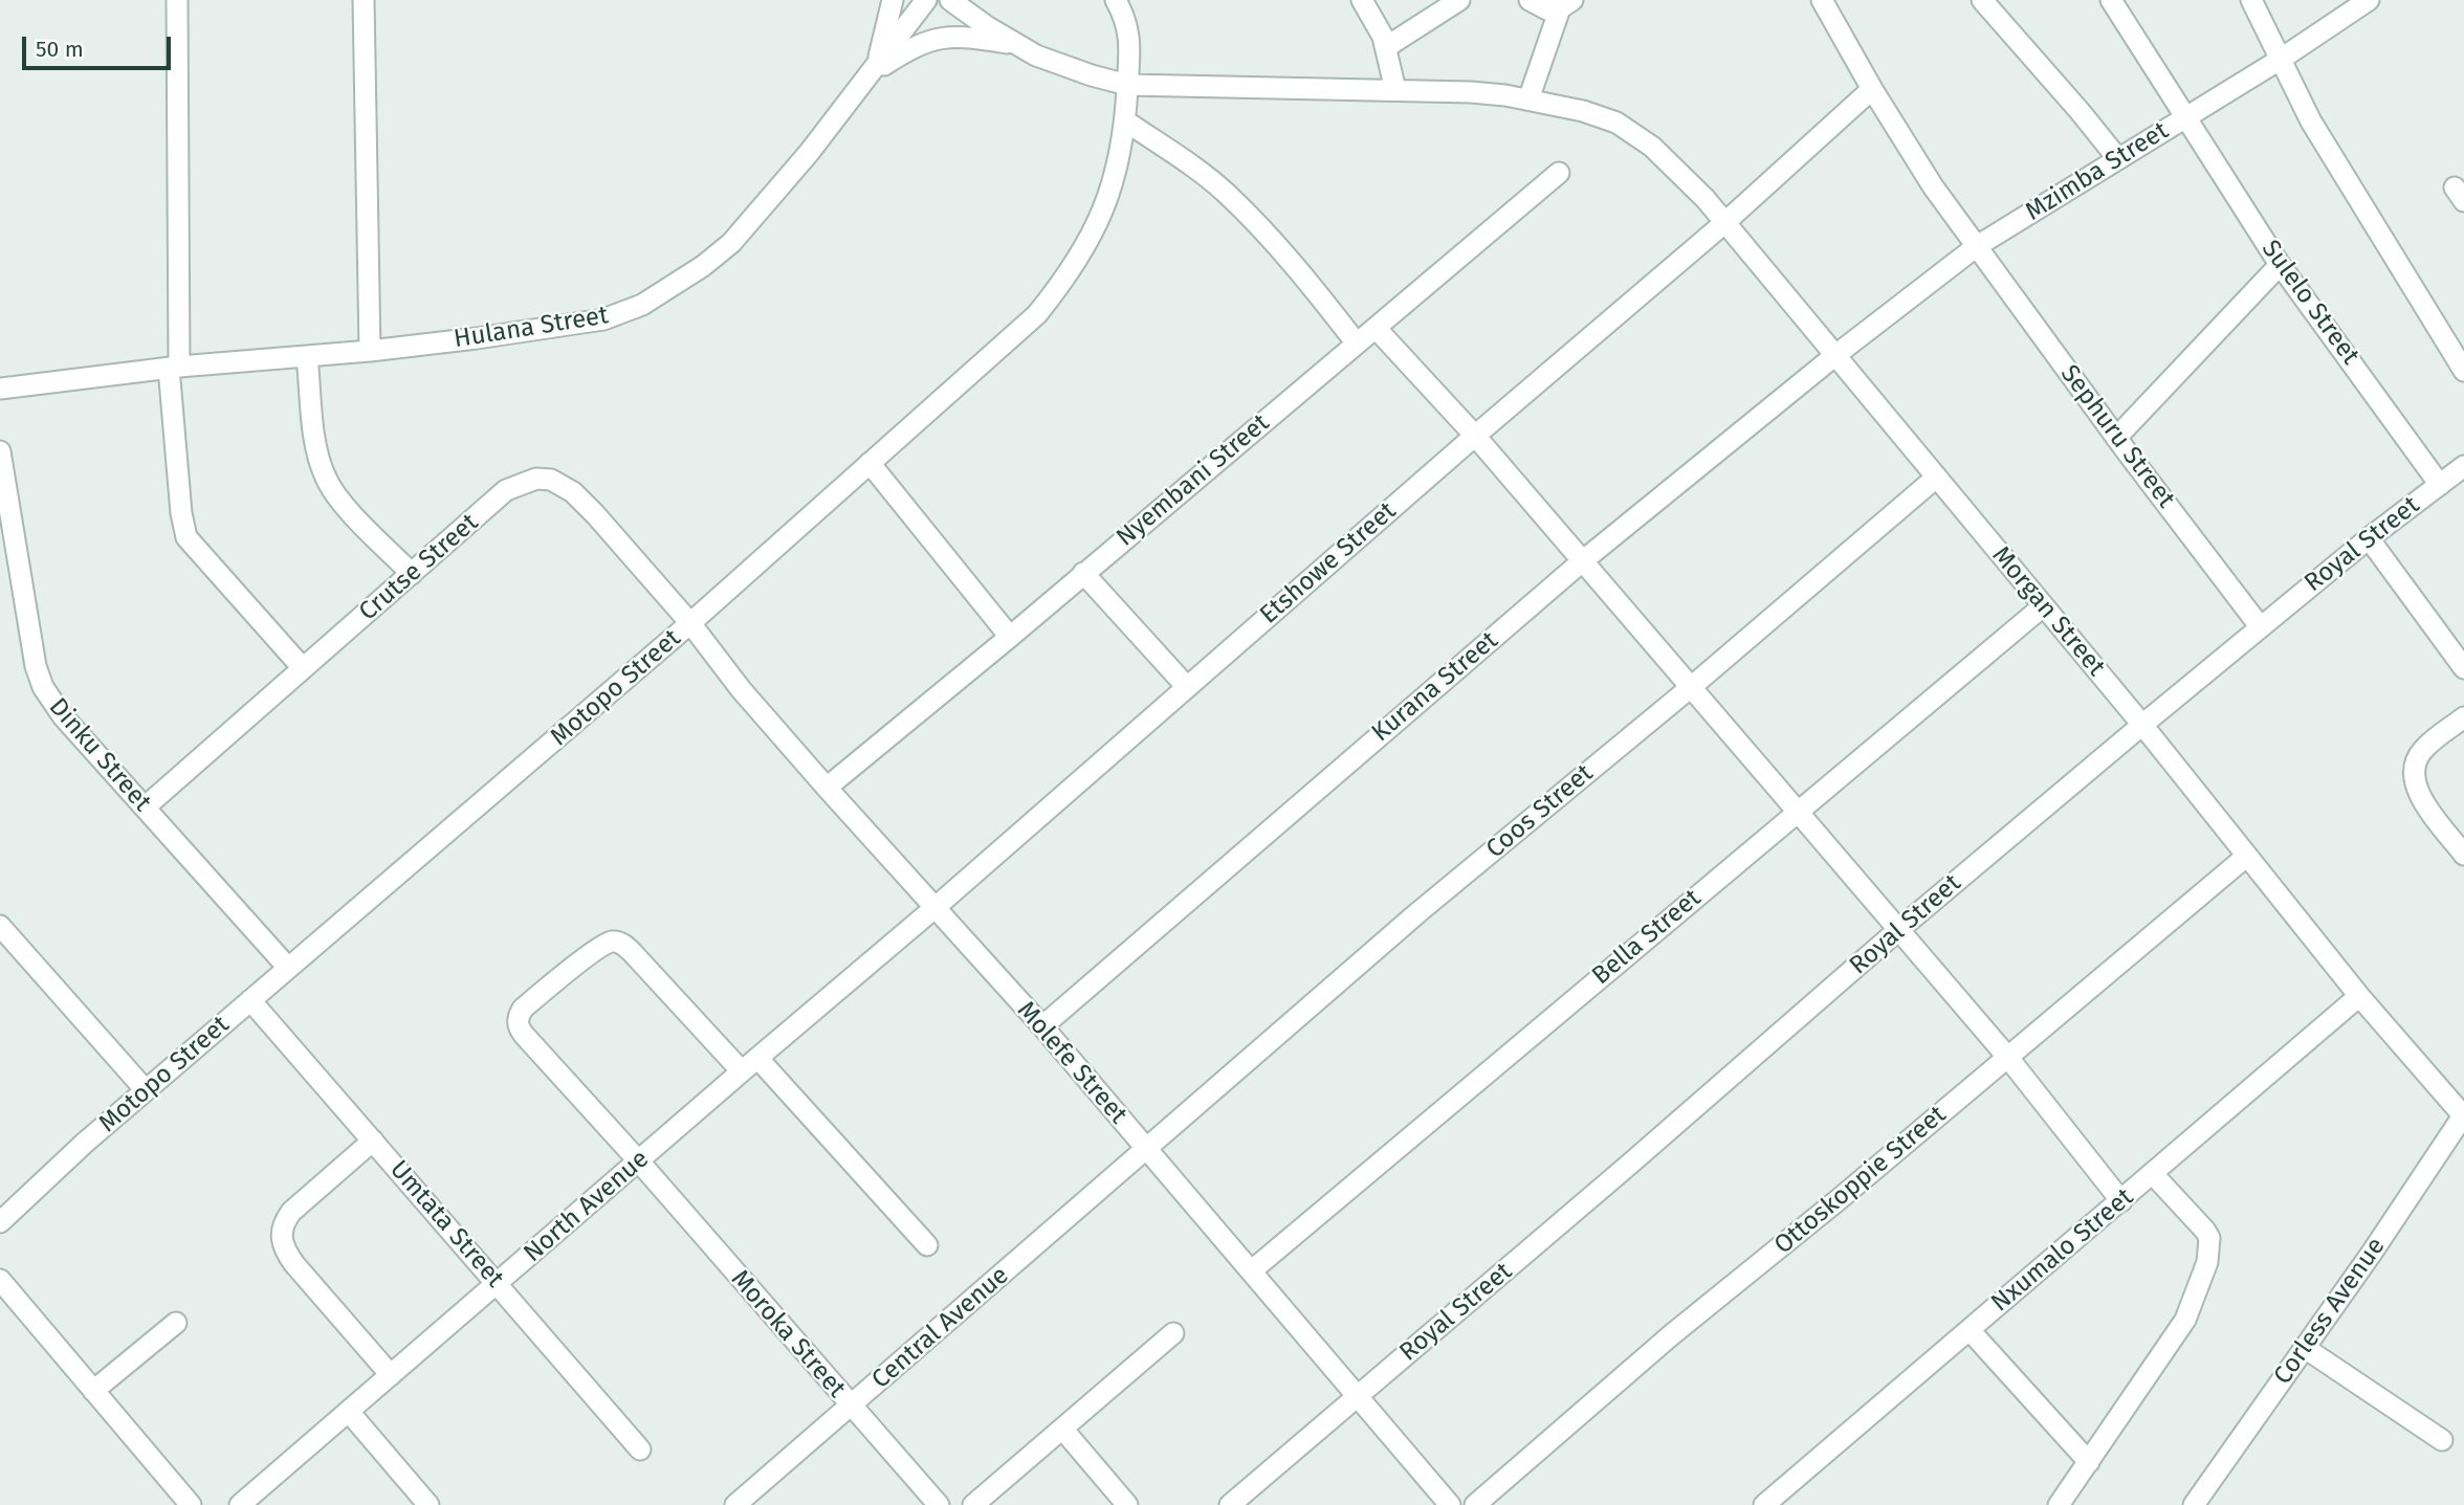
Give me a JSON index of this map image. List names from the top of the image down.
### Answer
{
  "streets": {
    "street": [
      "Mzimba Street",
      "Sulelo Street",
      "Hulana Street",
      "Sephuru Street",
      "Nyembani Street",
      "Royal Street",
      "Etshowe Street",
      "Crutse Street",
      "Morgan Street",
      "Kurana Street",
      "Motopo Street",
      "Dinku Street",
      "Coos Street",
      "Bella Street",
      "Molefe Street",
      "Ottoskoppie Street",
      "North Avenue",
      "Umtata Street",
      "Nxumalo Street",
      "Corless Avenue",
      "Central Avenue",
      "Moroka Street"
    ]
  },
  "crossings": [
    ["Mzimba Street", "Sulelo Street"],
    ["Mzimba Street", "Sephuru Street"],
    ["Mzimba Street", "Morgan Street"],
    ["Mzimba Street", "Kurana Street"],
    ["Sulelo Street", "Royal Street"],
    ["Sephuru Street", "Royal Street"],
    ["Sephuru Street", "Etshowe Street"],
    ["Nyembani Street", "Molefe Street"],
    ["Royal Street", "Morgan Street"],
    ["Royal Street", "Molefe Street"],
    ["Etshowe Street", "Morgan Street"],
    ["Etshowe Street", "Molefe Street"],
    ["Etshowe Street", "North Avenue"],
    ["Crutse Street", "Motopo Street"],
    ["Crutse Street", "Dinku Street"],
    ["Crutse Street", "Molefe Street"],
    ["Morgan Street", "Kurana Street"],
    ["Morgan Street", "Motopo Street"],
    ["Morgan Street", "Coos Street"],
    ["Morgan Street", "Bella Street"],
    ["Morgan Street", "Ottoskoppie Street"],
    ["Morgan Street", "Nxumalo Street"],
    ["Morgan Street", "Corless Avenue"],
    ["Kurana Street", "Molefe Street"],
    ["Motopo Street", "Dinku Street"],
    ["Motopo Street", "Molefe Street"],
    ["Motopo Street", "Umtata Street"],
    ["Coos Street", "Molefe Street"],
    ["Coos Street", "Central Avenue"],
    ["Bella Street", "Molefe Street"],
    ["Molefe Street", "North Avenue"],
    ["Molefe Street", "Central Avenue"],
    ["North Avenue", "Umtata Street"],
    ["North Avenue", "Moroka Street"],
    ["Central Avenue", "Moroka Street"]
  ],
  "scale_bar": "50 m"
}
